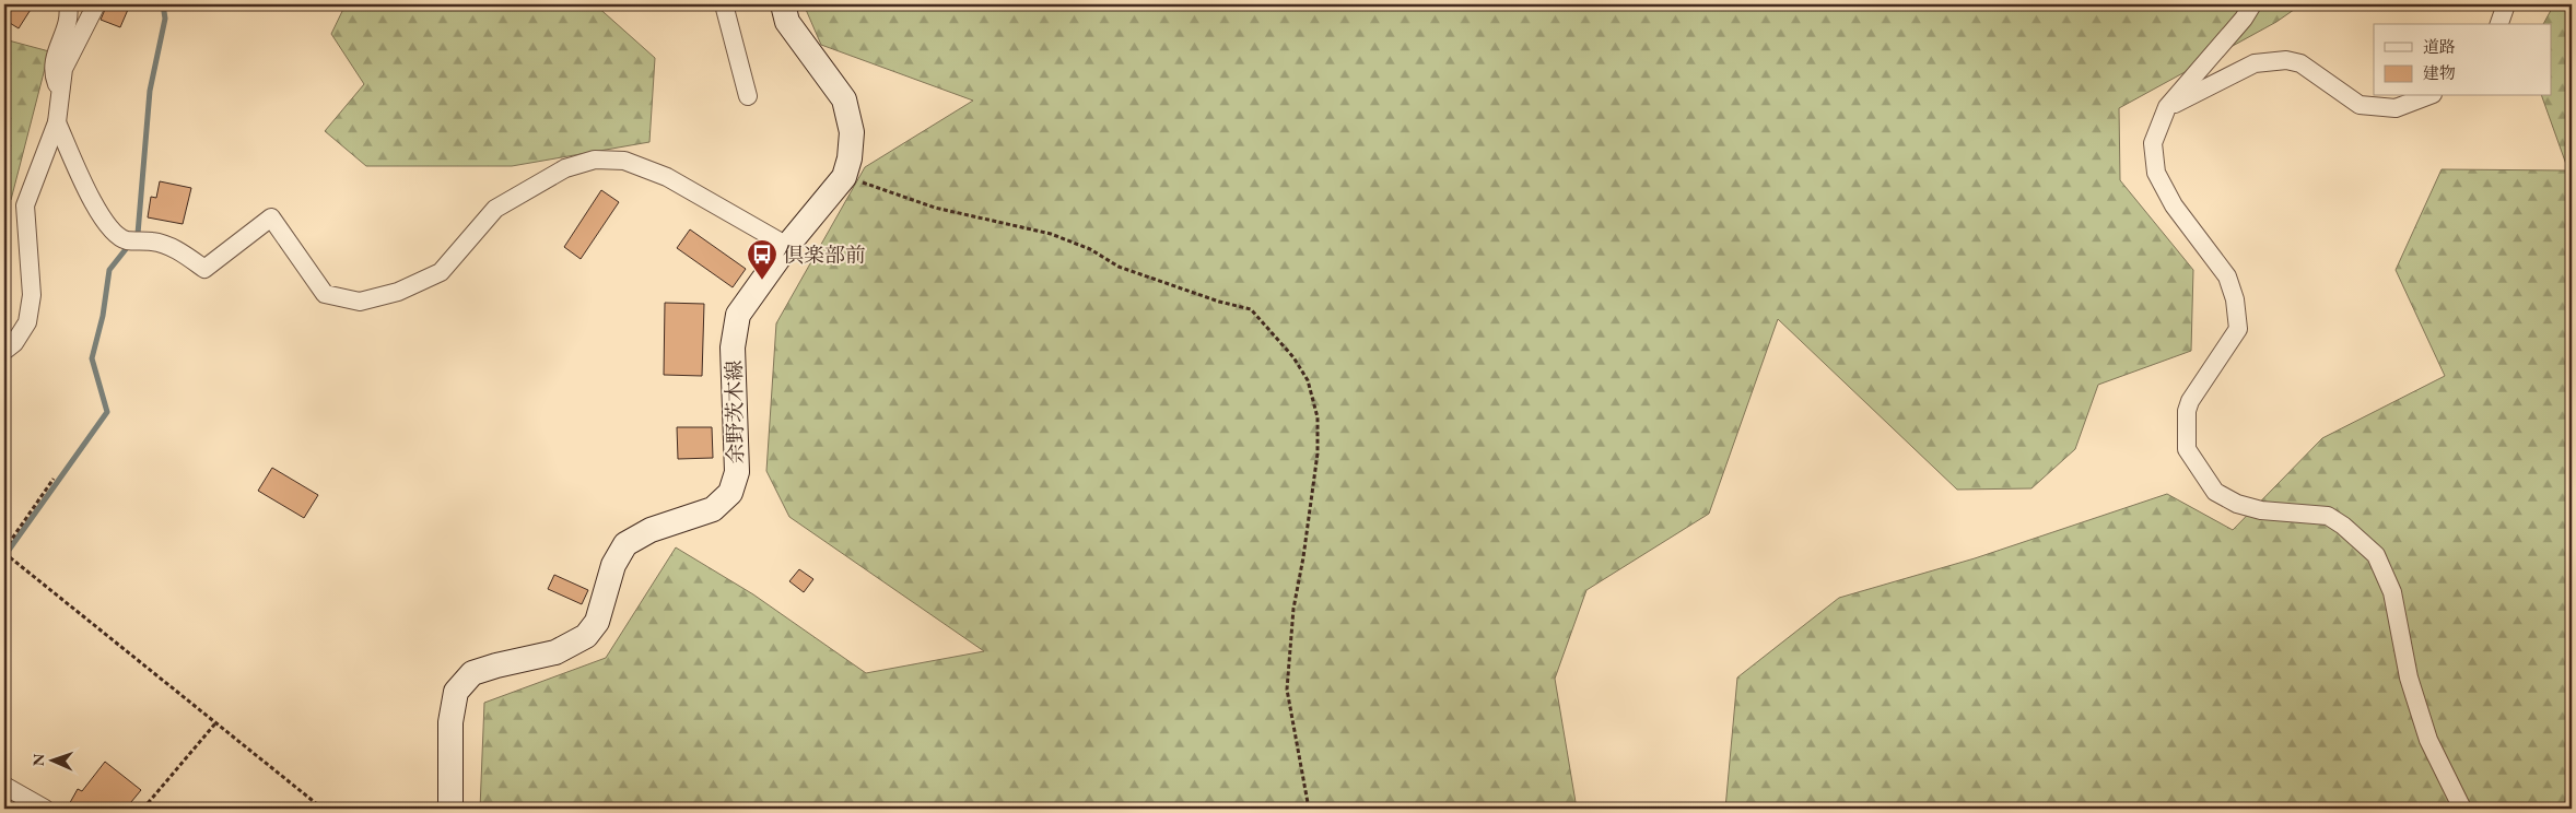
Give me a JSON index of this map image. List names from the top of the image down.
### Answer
{
  "streets": {
    "main road": ["余野茨木線"]
  },
  "places": {
    "bus stop": ["倶楽部前"]
  },
  "legend": ["道路", "建物"],
  "north": "left"
}
